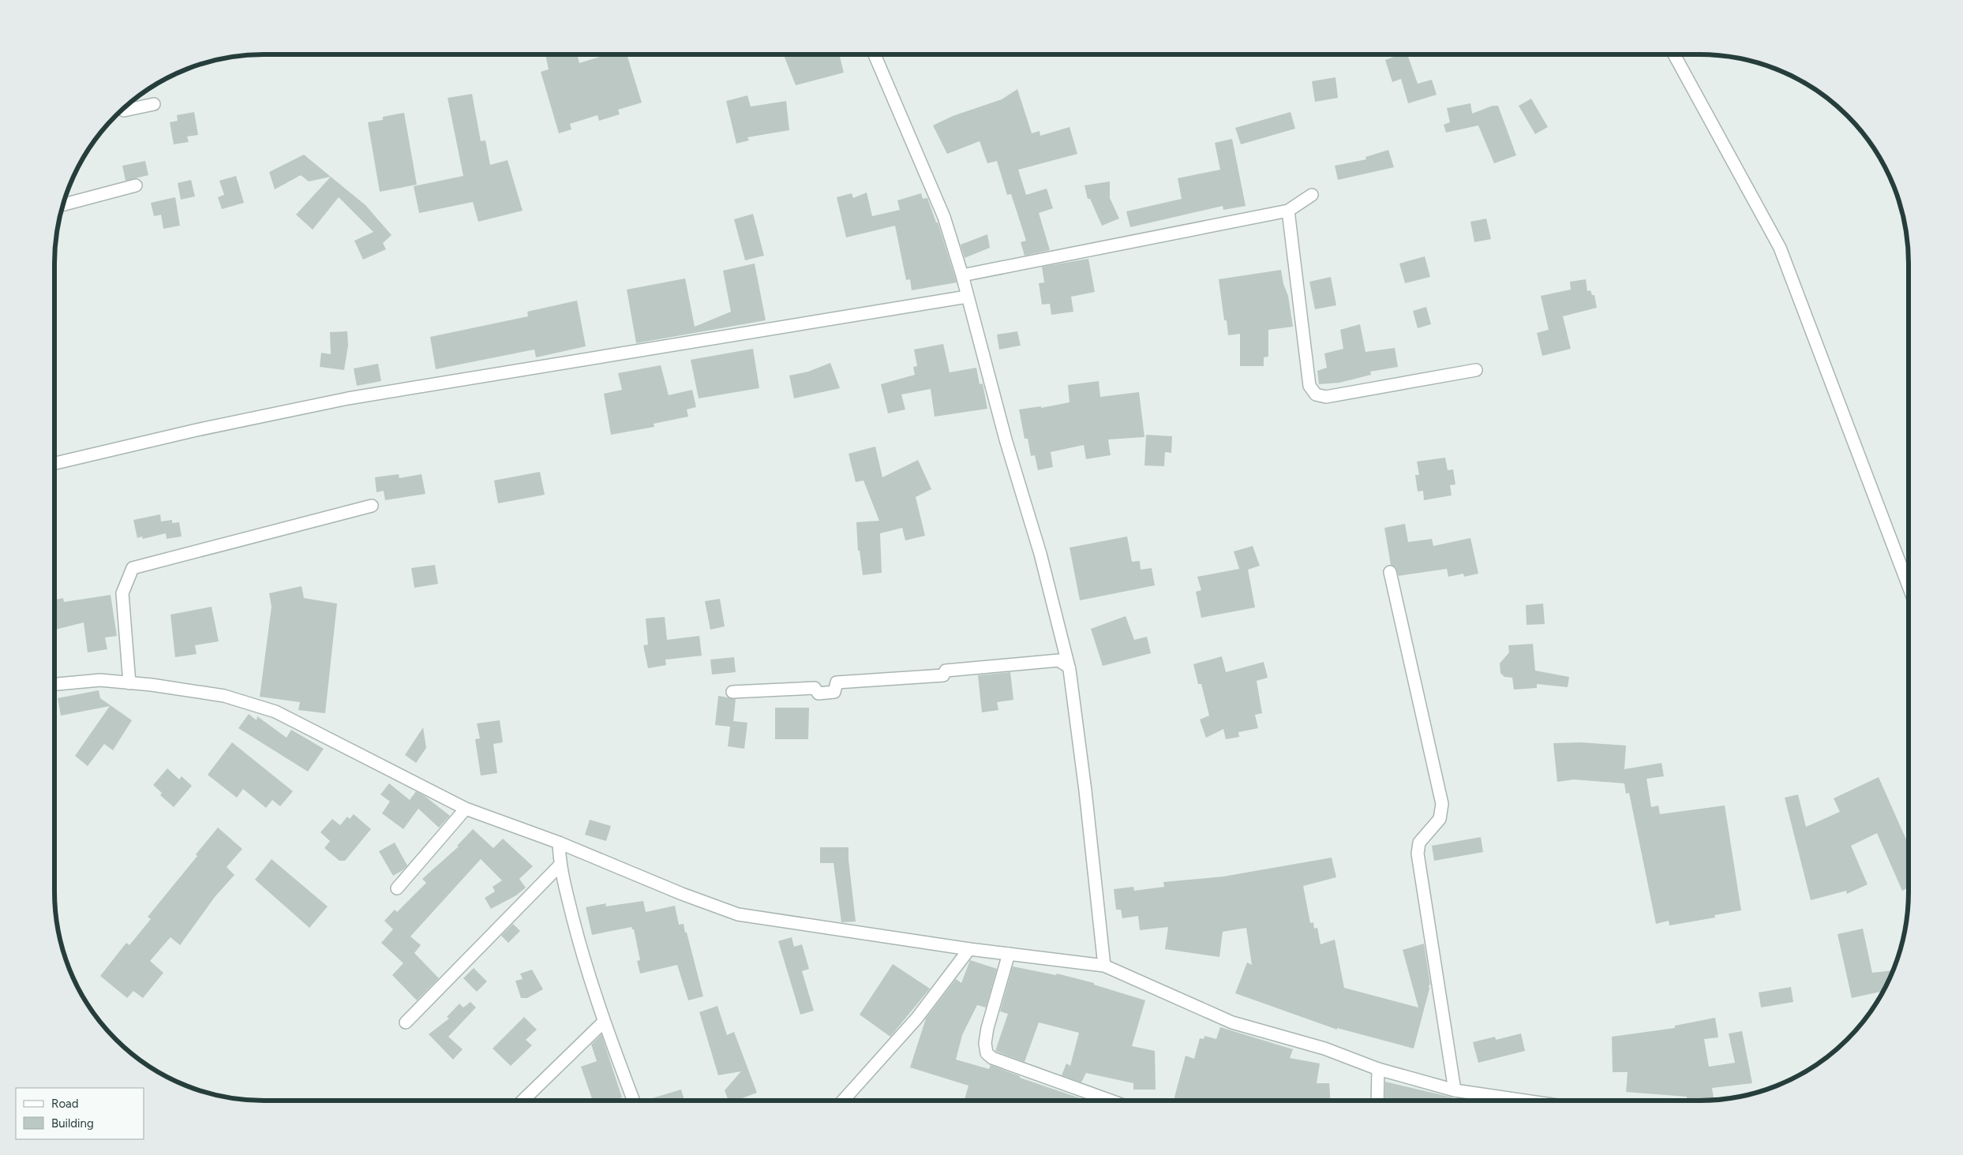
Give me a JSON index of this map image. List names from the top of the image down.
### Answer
{
  "legend": ["Road", "Building"]
}
